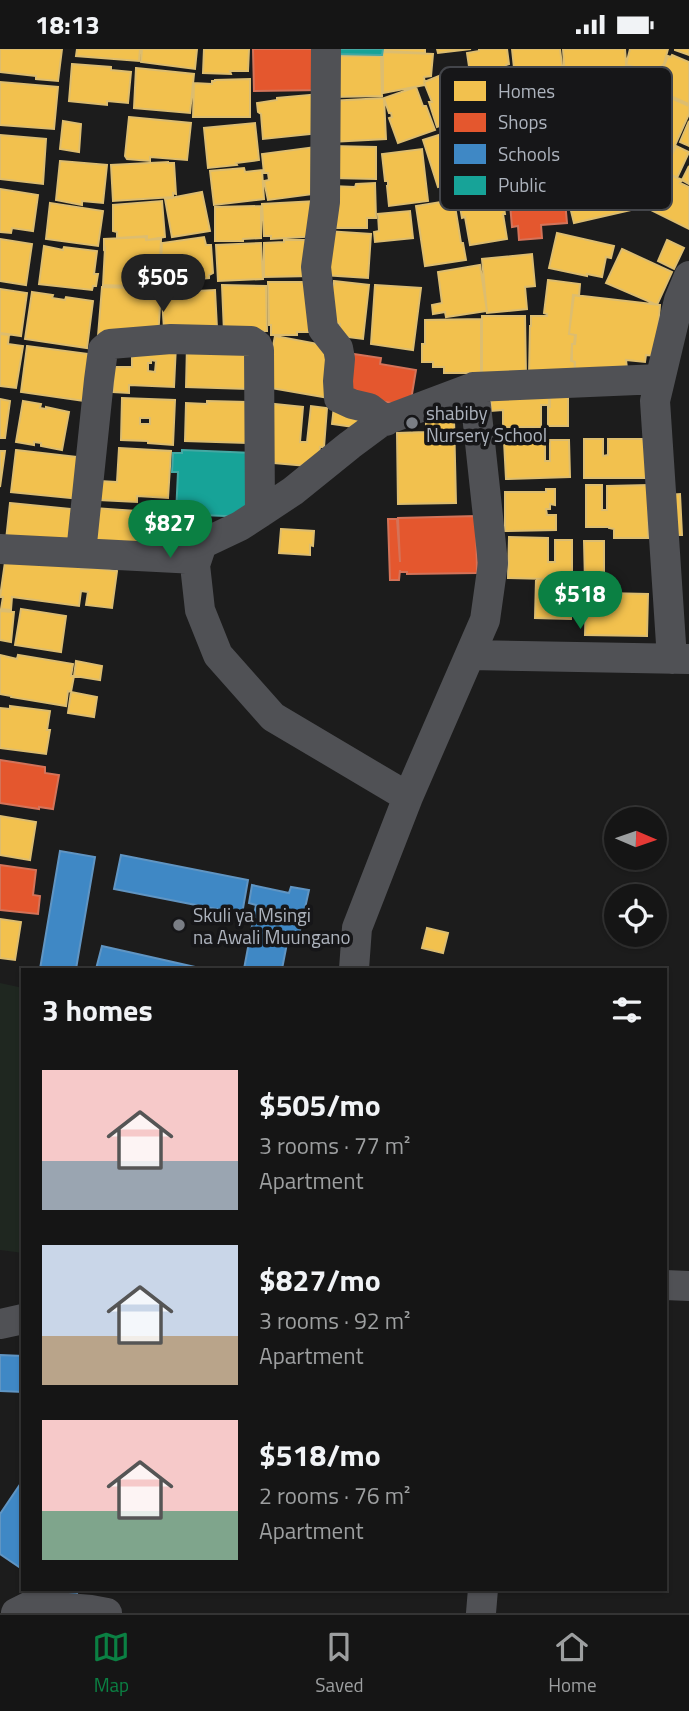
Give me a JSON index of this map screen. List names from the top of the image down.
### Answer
{
  "places": ["shabiby Nursery School", "Skuli ya Msingi na Awali Muungano"],
  "legend": [
    "Homes",
    "Shops",
    "Schools",
    "Public"
  ],
  "north": "right",
  "page": {
    "status": "18:13",
    "price": ["$505", "$827", "$518"],
    "heading": "3 homes",
    "list": [
      {
        "name": "$505/mo",
        "note": "3 rooms · 77 m² · Apartment"
      },
      {
        "name": "$827/mo",
        "note": "3 rooms · 92 m² · Apartment"
      },
      {
        "name": "$518/mo",
        "note": "2 rooms · 76 m² · Apartment"
      }
    ],
    "tabs": ["Map", "Saved", "Home"]
  }
}
